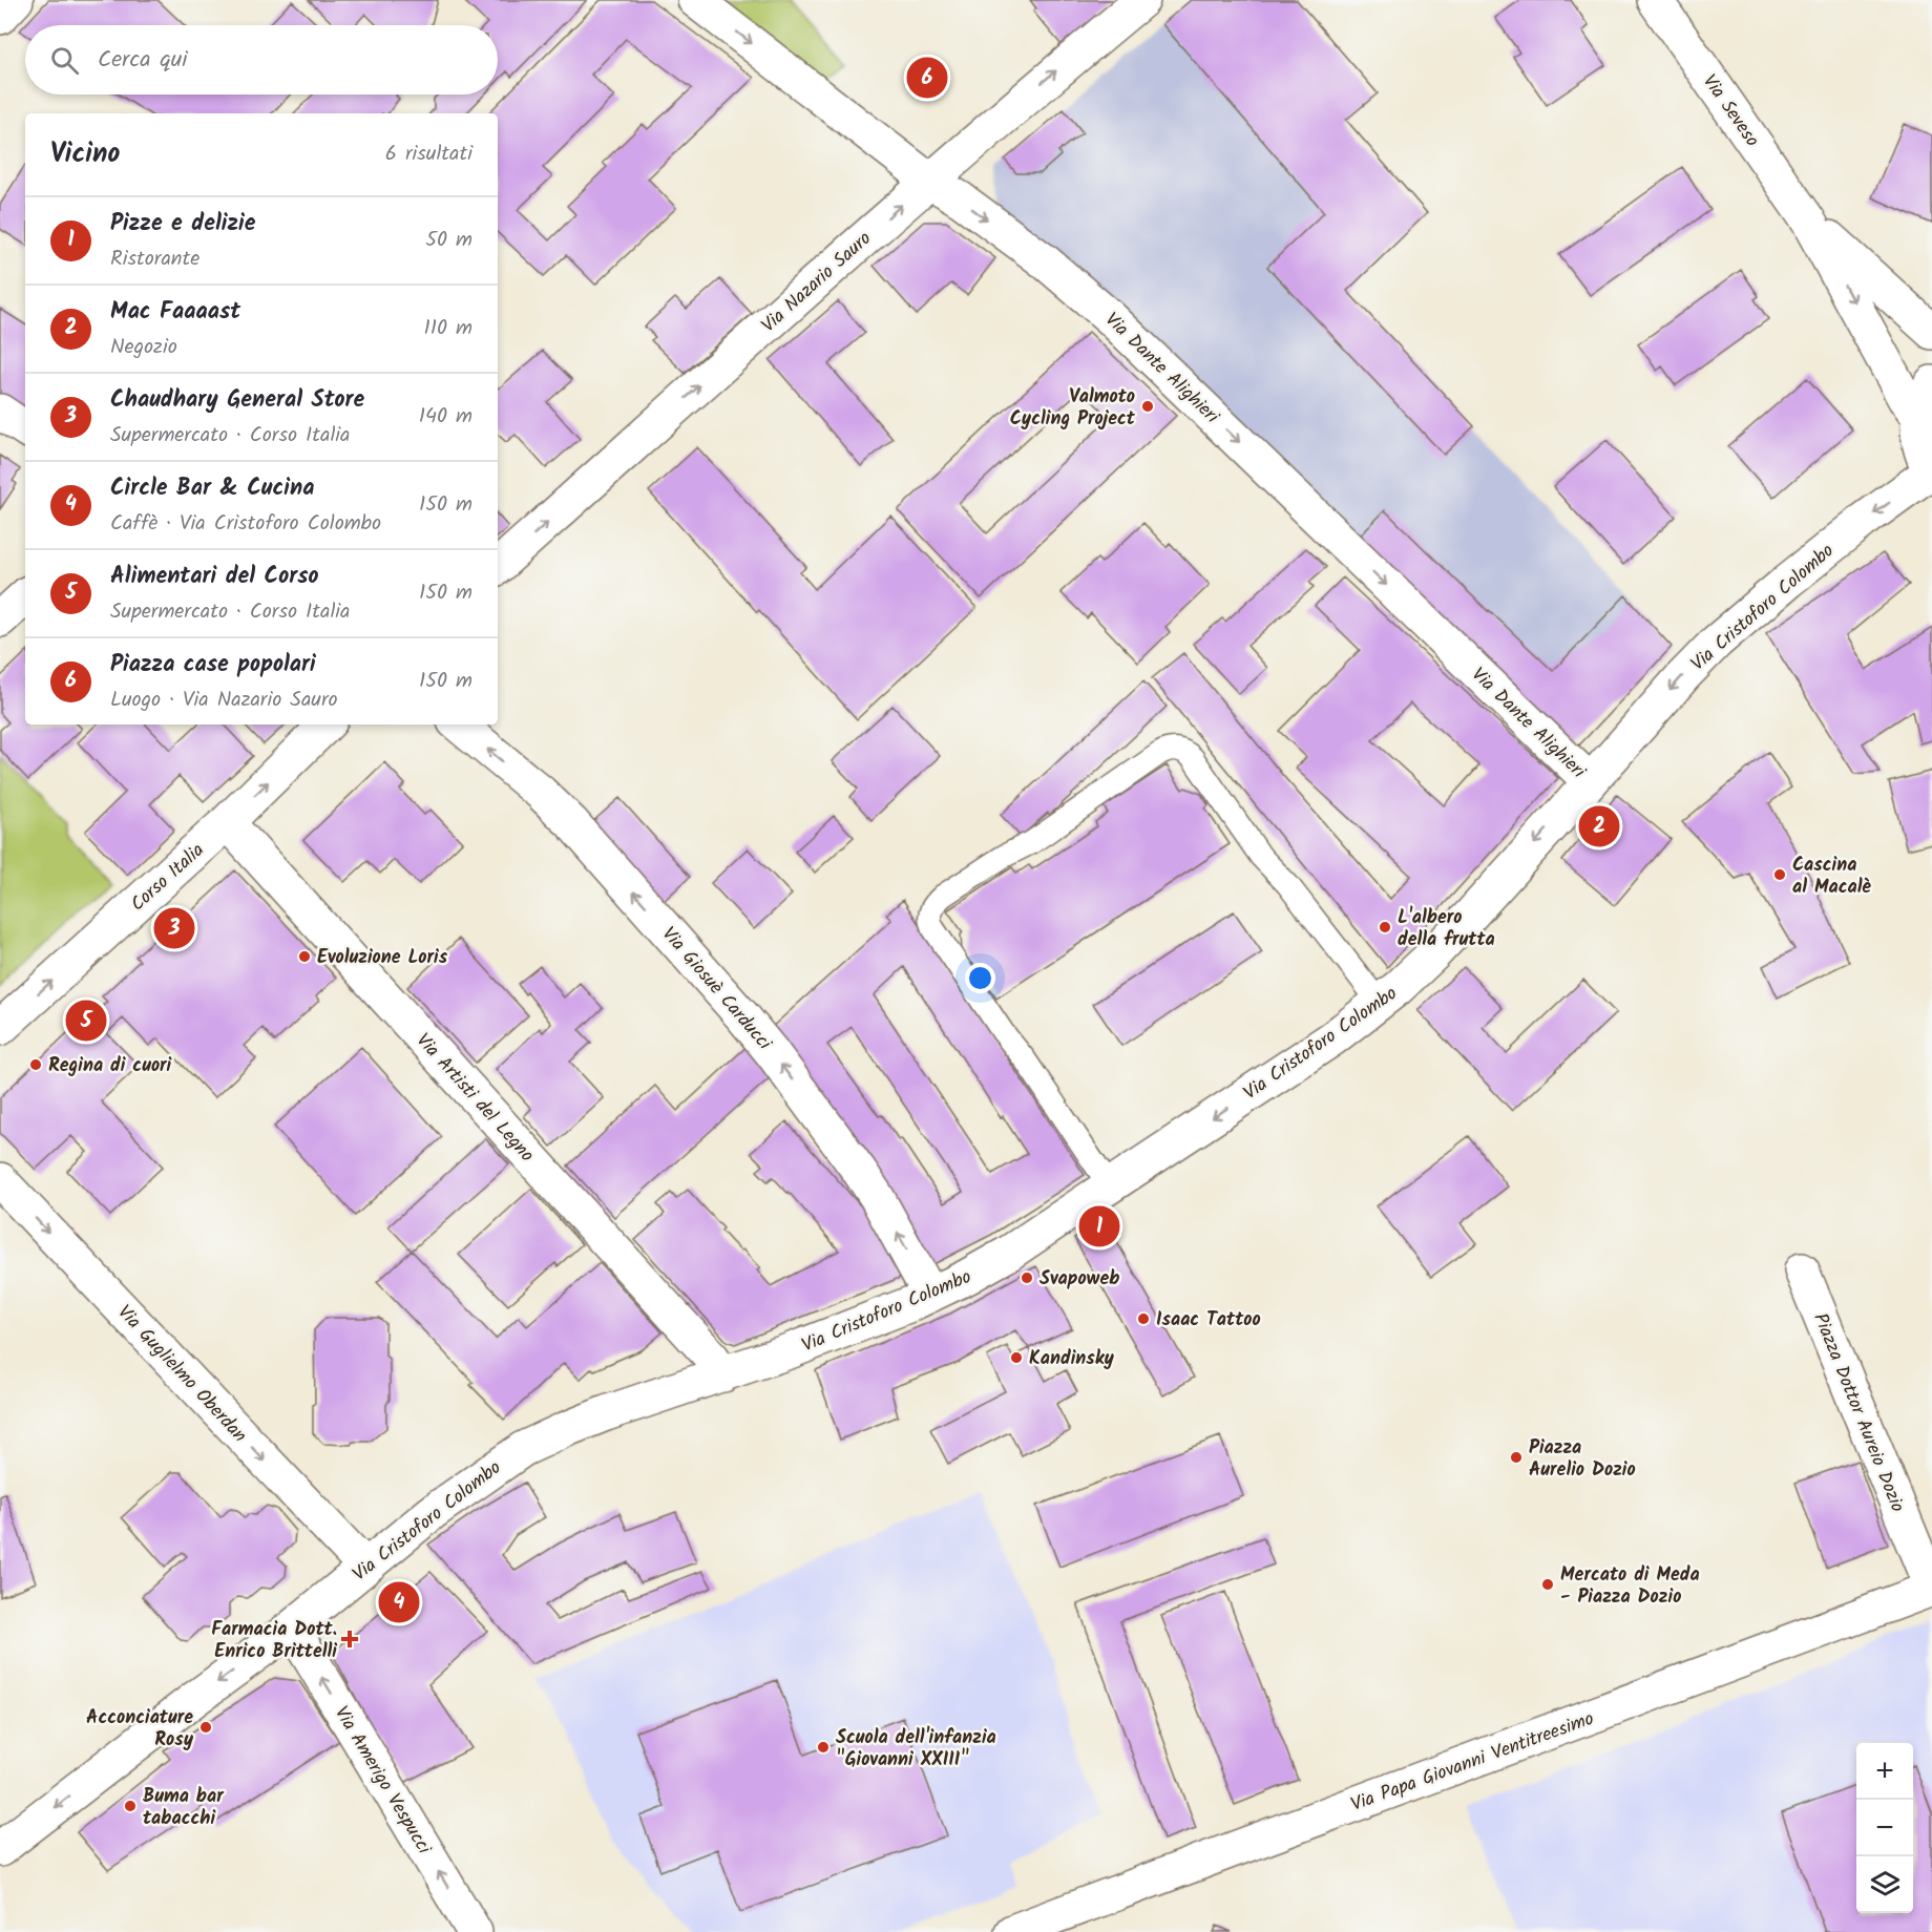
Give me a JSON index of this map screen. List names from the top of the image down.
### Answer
{
  "streets": {
    "street": [
      "Via Seveso",
      "Via Nazario Sauro",
      "Via Dante Alighieri",
      "Via Cristoforo Colombo",
      "Corso Italia",
      "Via Giosuè Carducci",
      "Via Artisti del Legno",
      "Via Guglielmo Oberdan",
      "Piazza Dottor Aureio Dozio",
      "Via Papa Giovanni Ventitreesimo",
      "Via Amerigo Vespucci"
    ]
  },
  "crossings": [
    ["Via Nazario Sauro", "Via Dante Alighieri"],
    ["Via Dante Alighieri", "Via Cristoforo Colombo"],
    ["Via Cristoforo Colombo", "Via Giosuè Carducci"],
    ["Via Cristoforo Colombo", "Via Artisti del Legno"],
    ["Via Cristoforo Colombo", "Via Guglielmo Oberdan"],
    ["Via Cristoforo Colombo", "Via Amerigo Vespucci"],
    ["Corso Italia", "Via Artisti del Legno"],
    ["Piazza Dottor Aureio Dozio", "Via Papa Giovanni Ventitreesimo"]
  ],
  "one_way": [
    "Via Nazario Sauro",
    "Via Dante Alighieri",
    "Via Cristoforo Colombo",
    "Corso Italia",
    "Via Giosuè Carducci",
    "Via Guglielmo Oberdan",
    "Via Amerigo Vespucci"
  ],
  "places": {
    "other": [
      "Valmoto Cycling Project",
      "Cascina al Macalè",
      "L'albero della frutta",
      "Evoluzione Loris",
      "Regina di cuori",
      "Svapoweb",
      "Isaac Tattoo",
      "Kandinsky",
      "Piazza Aurelio Dozio",
      "Mercato di Meda - Piazza Dozio",
      "Acconciature Rosy",
      "Scuola dell'infanzia \"Giovanni XXIII\"",
      "Buma bar tabacchi"
    ],
    "health": ["Farmacia Dott. Enrico Brittelli"]
  },
  "page": {
    "search": "Cerca qui",
    "pins": [
      "6",
      "2",
      "3",
      "5",
      "1",
      "4"
    ],
    "heading": ["Vicino", "6 risultati"],
    "list": [
      {
        "mark": "1",
        "name": "Pizze e delizie",
        "note": "Ristorante",
        "value": "50 m"
      },
      {
        "mark": "2",
        "name": "Mac Faaaast",
        "note": "Negozio",
        "value": "110 m"
      },
      {
        "mark": "3",
        "name": "Chaudhary General Store",
        "note": "Supermercato · Corso Italia",
        "value": "140 m"
      },
      {
        "mark": "4",
        "name": "Circle Bar & Cucina",
        "note": "Caffè · Via Cristoforo Colombo",
        "value": "150 m"
      },
      {
        "mark": "5",
        "name": "Alimentari del Corso",
        "note": "Supermercato · Corso Italia",
        "value": "150 m"
      },
      {
        "mark": "6",
        "name": "Piazza case popolari",
        "note": "Luogo · Via Nazario Sauro",
        "value": "150 m"
      }
    ],
    "map_buttons": ["+", "−"]
  }
}
